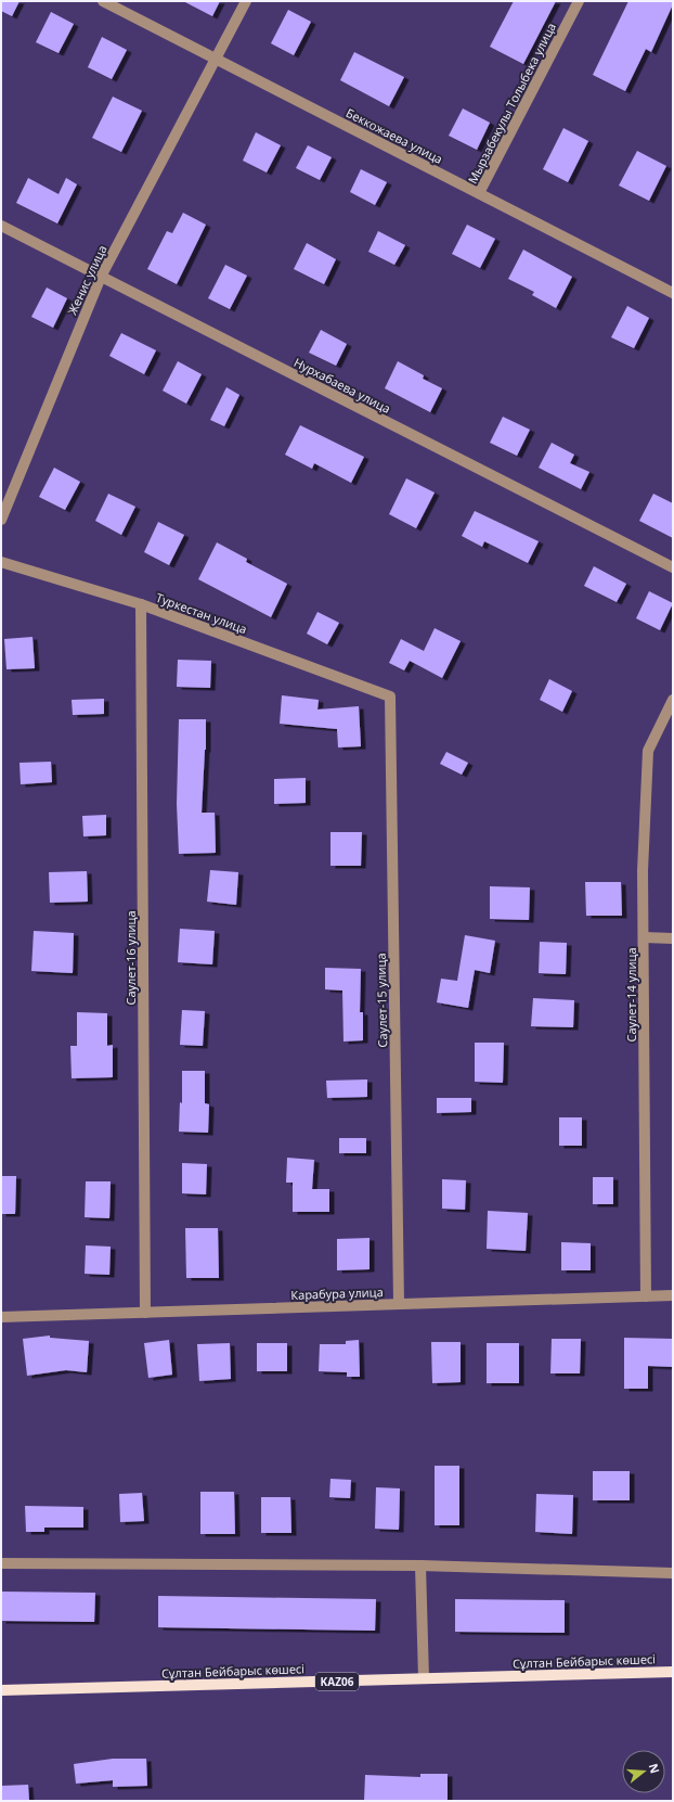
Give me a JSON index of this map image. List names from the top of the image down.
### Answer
{
  "streets": {
    "main road": ["Сұлтан Бейбарыс көшесі", "KAZ06"],
    "street": [
      "Мырзабекулы Толыбека улица",
      "Беккожаева улица",
      "Женис улица",
      "Нурхабаева улица",
      "Туркестан улица",
      "Саулет-16 улица",
      "Саулет-14 улица",
      "Саулет-15 улица",
      "Карабура улица"
    ]
  },
  "crossings": [
    ["Мырзабекулы Толыбека улица", "Беккожаева улица"],
    ["Беккожаева улица", "Женис улица"],
    ["Женис улица", "Нурхабаева улица"],
    ["Туркестан улица", "Саулет-16 улица"],
    ["Туркестан улица", "Саулет-15 улица"],
    ["Саулет-16 улица", "Карабура улица"],
    ["Саулет-14 улица", "Карабура улица"],
    ["Саулет-15 улица", "Карабура улица"]
  ],
  "north": "right"
}
